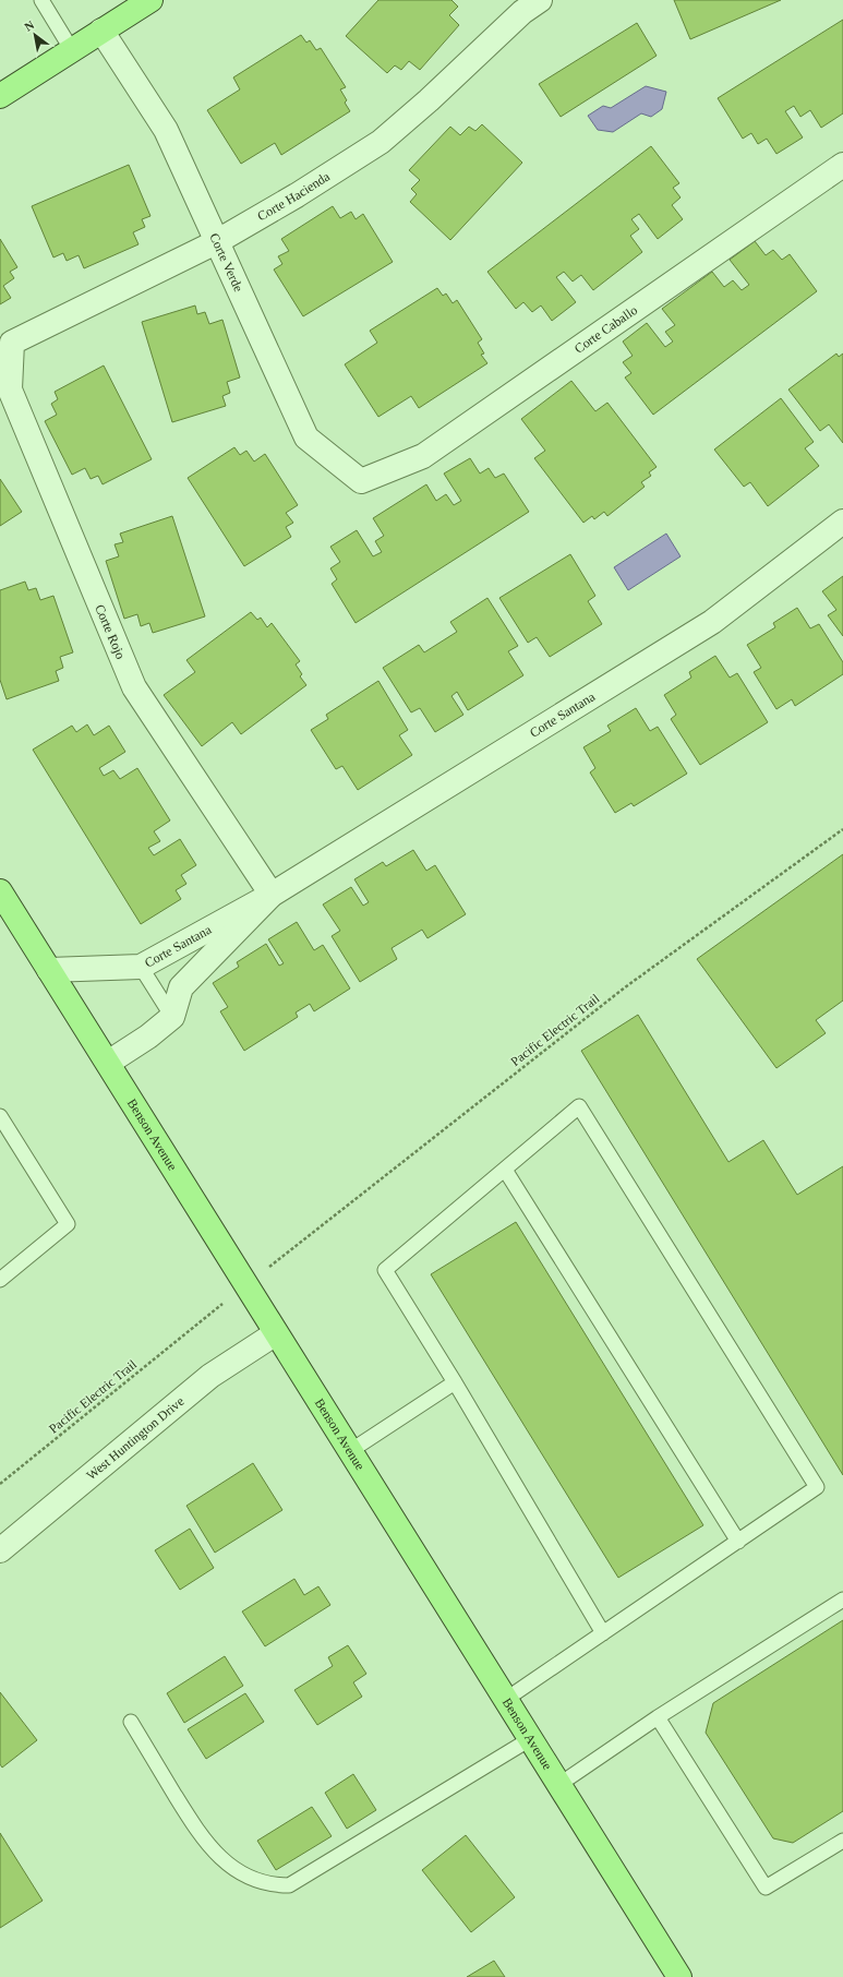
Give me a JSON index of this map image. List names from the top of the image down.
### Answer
{
  "streets": {
    "main road": ["Benson Avenue"],
    "street": [
      "Corte Hacienda",
      "Corte Verde",
      "Corte Caballo",
      "Corte Rojo",
      "Corte Santana",
      "West Huntington Drive"
    ],
    "path": ["Pacific Electric Trail"]
  },
  "crossings": [
    ["Corte Hacienda", "Corte Verde"],
    ["Corte Hacienda", "Corte Rojo"],
    ["Corte Verde", "Corte Caballo"],
    ["Corte Rojo", "Corte Santana"],
    ["Corte Santana", "Benson Avenue"],
    ["Benson Avenue", "West Huntington Drive"]
  ],
  "north": "top left"
}
